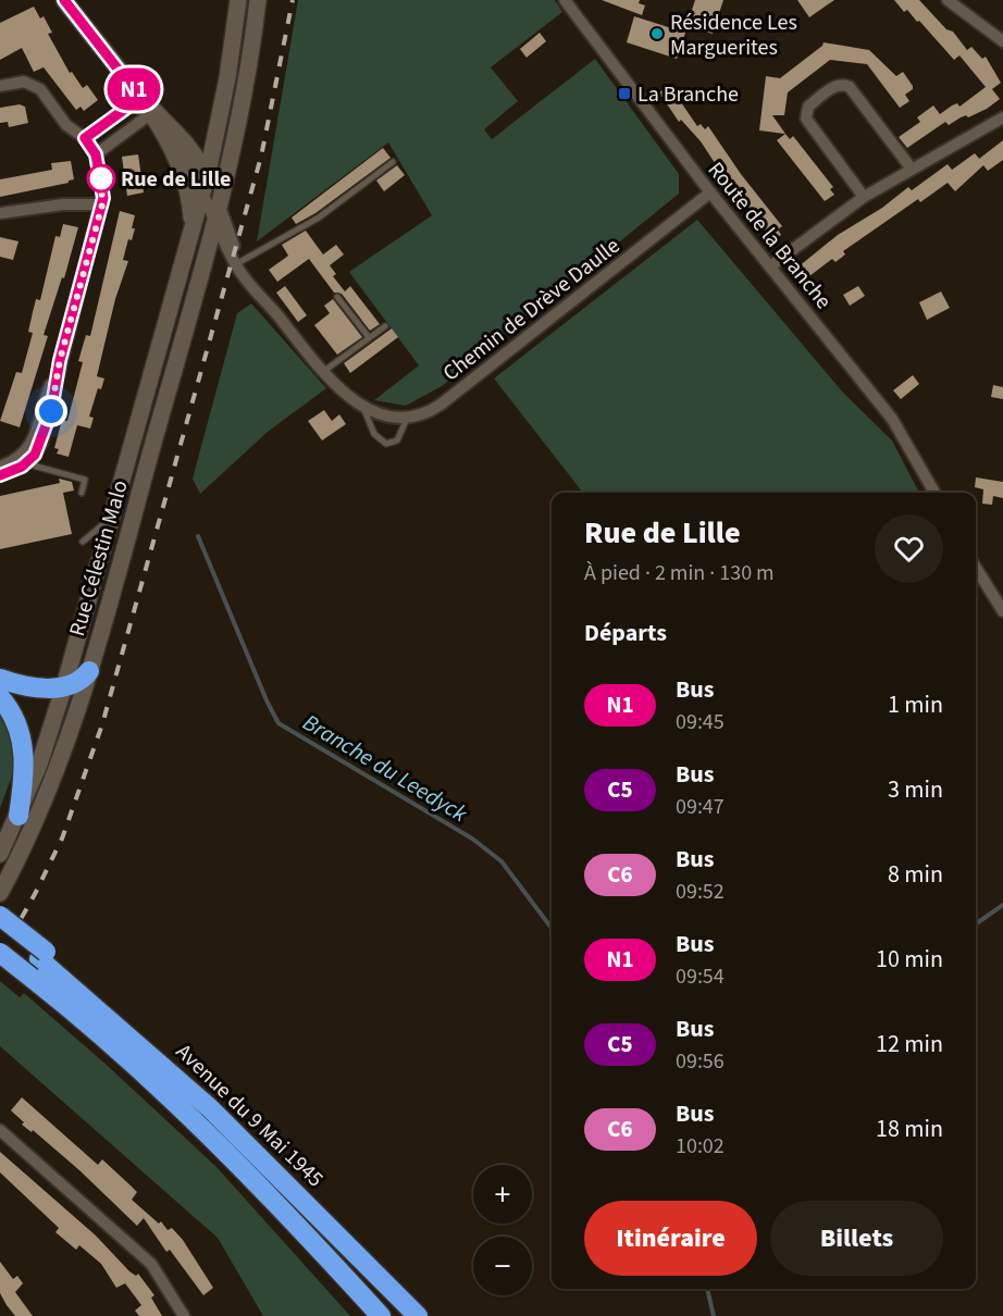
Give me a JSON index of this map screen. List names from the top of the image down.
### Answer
{
  "streets": {
    "highway": ["Avenue du 9 Mai 1945"],
    "main road": ["Rue Célestin Malo"],
    "street": ["Route de la Branche", "Chemin de Drève Daulle"]
  },
  "crossings": [
    ["Route de la Branche", "Chemin de Drève Daulle"]
  ],
  "water": ["Branche du Leedyck"],
  "places": {
    "other": ["Résidence Les Marguerites", "Rue de Lille"],
    "transit": ["La Branche"]
  },
  "lines": ["bus line N1"],
  "page": {
    "on_map": "N1",
    "heading": [
      ["Rue de Lille", "À pied · 2 min · 130 m"],
      "Départs"
    ],
    "list": [
      {
        "mark": "N1",
        "name": "Bus",
        "note": "09:45",
        "value": "1 min"
      },
      {
        "mark": "C5",
        "name": "Bus",
        "note": "09:47",
        "value": "3 min"
      },
      {
        "mark": "C6",
        "name": "Bus",
        "note": "09:52",
        "value": "8 min"
      },
      {
        "mark": "N1",
        "name": "Bus",
        "note": "09:54",
        "value": "10 min"
      },
      {
        "mark": "C5",
        "name": "Bus",
        "note": "09:56",
        "value": "12 min"
      },
      {
        "mark": "C6",
        "name": "Bus",
        "note": "10:02",
        "value": "18 min"
      }
    ],
    "map_buttons": ["+", "−"],
    "buttons": ["Itinéraire", "Billets"]
  }
}
